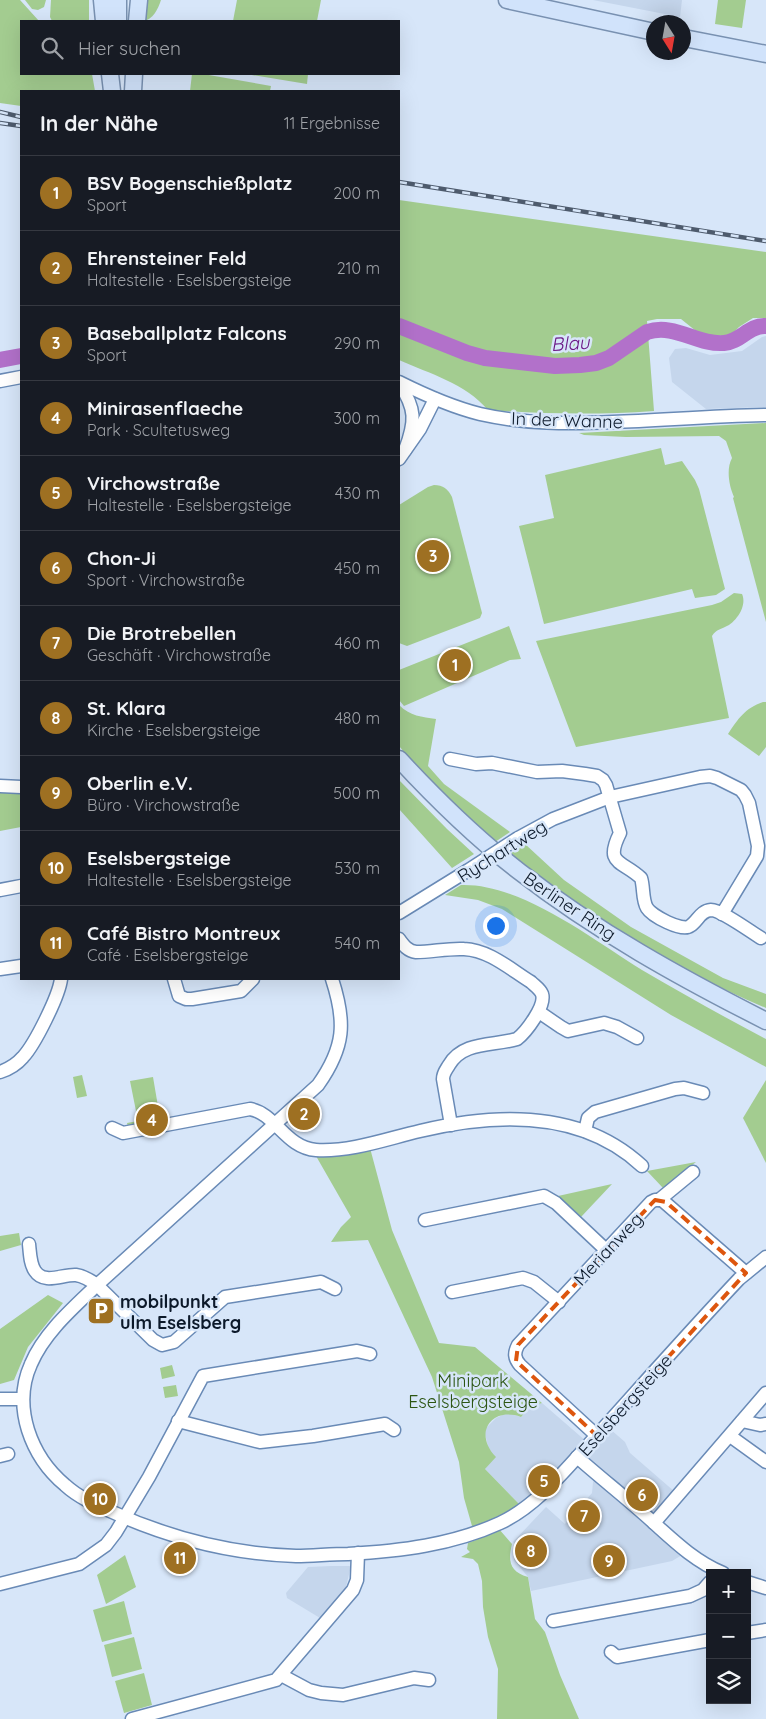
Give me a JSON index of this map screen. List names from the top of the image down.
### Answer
{
  "streets": {
    "main road": ["Berliner Ring"],
    "street": [
      "In der Wanne",
      "Rychartweg",
      "Merianweg",
      "Eselsbergsteige"
    ]
  },
  "crossings": [
    ["Merianweg", "Eselsbergsteige"]
  ],
  "water": ["Blau"],
  "parks": ["Minipark Eselsbergsteige"],
  "places": {
    "parking": ["mobilpunkt ulm Eselsberg"]
  },
  "north": "bottom",
  "page": {
    "search": "Hier suchen",
    "heading": ["In der Nähe", "11 Ergebnisse"],
    "list": [
      {
        "mark": "1",
        "name": "BSV Bogenschießplatz",
        "note": "Sport",
        "value": "200 m"
      },
      {
        "mark": "2",
        "name": "Ehrensteiner Feld",
        "note": "Haltestelle · Eselsbergsteige",
        "value": "210 m"
      },
      {
        "mark": "3",
        "name": "Baseballplatz Falcons",
        "note": "Sport",
        "value": "290 m"
      },
      {
        "mark": "4",
        "name": "Minirasenflaeche",
        "note": "Park · Scultetusweg",
        "value": "300 m"
      },
      {
        "mark": "5",
        "name": "Virchowstraße",
        "note": "Haltestelle · Eselsbergsteige",
        "value": "430 m"
      },
      {
        "mark": "6",
        "name": "Chon-Ji",
        "note": "Sport · Virchowstraße",
        "value": "450 m"
      },
      {
        "mark": "7",
        "name": "Die Brotrebellen",
        "note": "Geschäft · Virchowstraße",
        "value": "460 m"
      },
      {
        "mark": "8",
        "name": "St. Klara",
        "note": "Kirche · Eselsbergsteige",
        "value": "480 m"
      },
      {
        "mark": "9",
        "name": "Oberlin e.V.",
        "note": "Büro · Virchowstraße",
        "value": "500 m"
      },
      {
        "mark": "10",
        "name": "Eselsbergsteige",
        "note": "Haltestelle · Eselsbergsteige",
        "value": "530 m"
      },
      {
        "mark": "11",
        "name": "Café Bistro Montreux",
        "note": "Café · Eselsbergsteige",
        "value": "540 m"
      }
    ],
    "pins": [
      "3",
      "1",
      "2",
      "4",
      "5",
      "6",
      "10",
      "7",
      "8",
      "11",
      "9"
    ],
    "map_buttons": ["+", "−"]
  }
}
